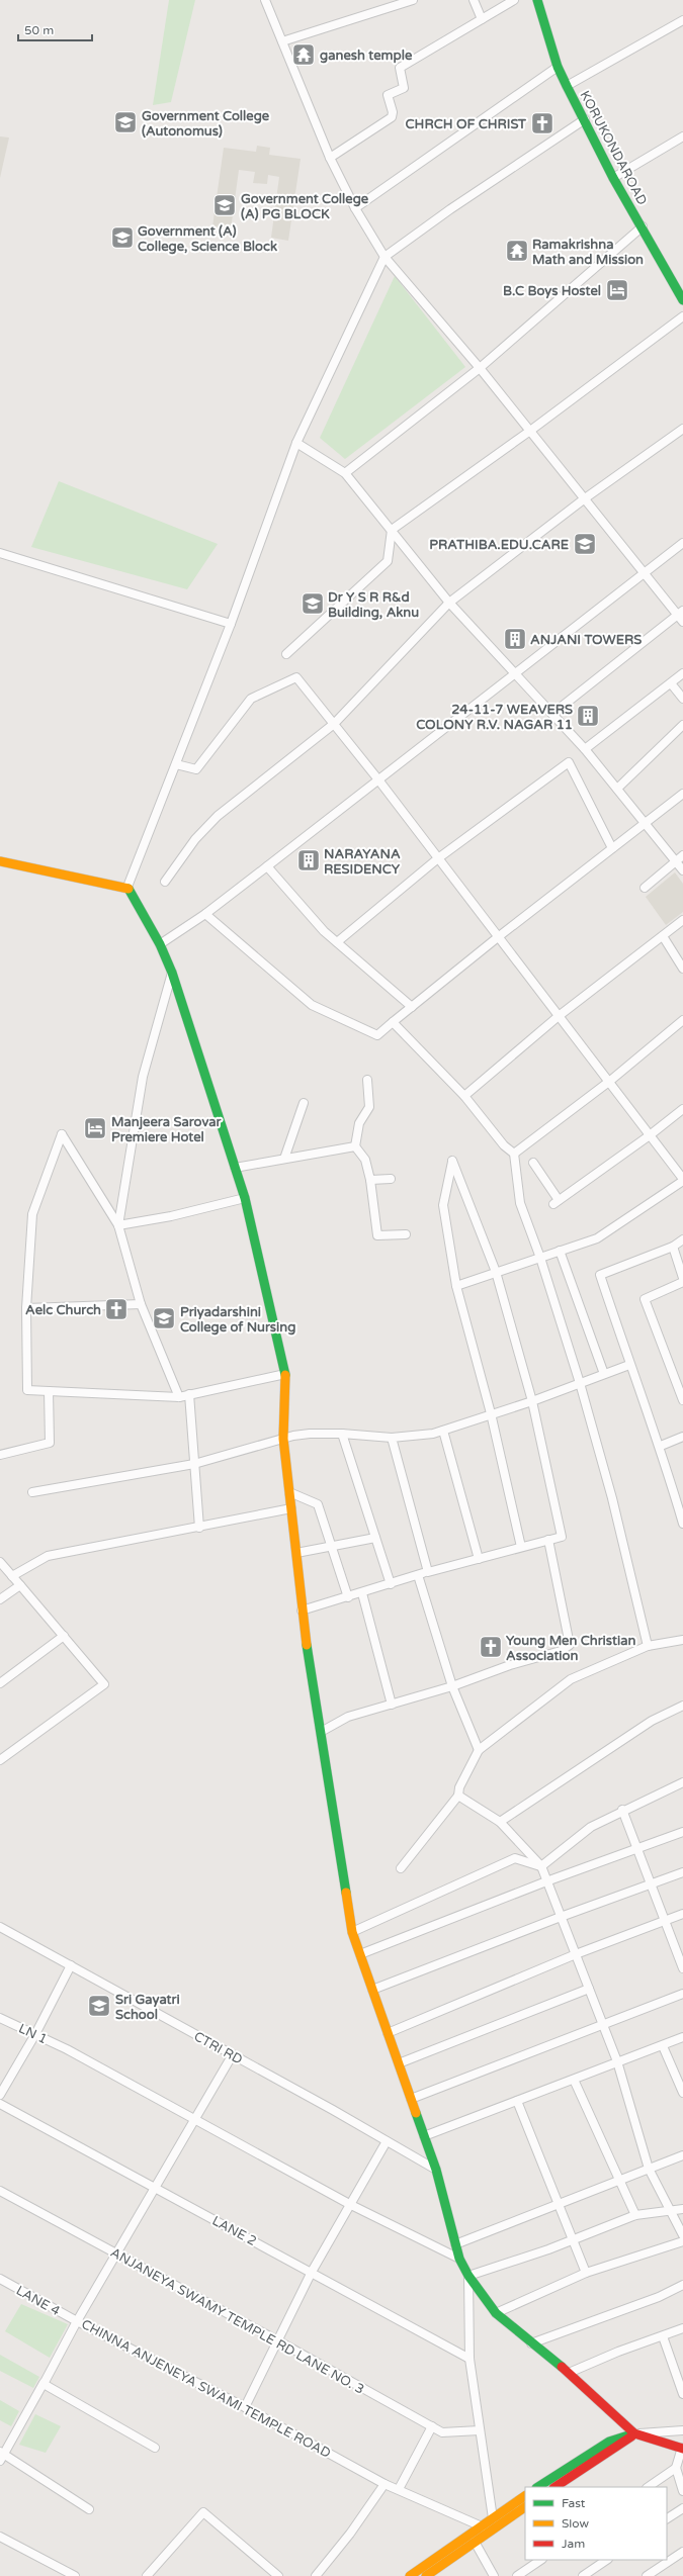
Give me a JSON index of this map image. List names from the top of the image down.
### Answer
{
  "streets": {
    "street": [
      "KORUKONDAROAD",
      "LN 1",
      "CTRI RD",
      "LANE 2",
      "LANE 4",
      "ANJANEYA SWAMY TEMPLE RD LANE NO. 3",
      "CHINNA ANJENEYA SWAMI TEMPLE ROAD"
    ]
  },
  "crossings": [
    ["LN 1", "CHINNA ANJENEYA SWAMI TEMPLE ROAD"],
    ["CTRI RD", "CHINNA ANJENEYA SWAMI TEMPLE ROAD"],
    ["LANE 2", "CHINNA ANJENEYA SWAMI TEMPLE ROAD"],
    ["LANE 4", "CHINNA ANJENEYA SWAMI TEMPLE ROAD"],
    ["ANJANEYA SWAMY TEMPLE RD LANE NO. 3", "CHINNA ANJENEYA SWAMI TEMPLE ROAD"]
  ],
  "places": {
    "temple": ["ganesh temple", "Ramakrishna Math and Mission"],
    "school or university": [
      "Government College (Autonomus)",
      "Government College (A) PG BLOCK",
      "Government (A) College, Science Block",
      "PRATHIBA.EDU.CARE",
      "Dr Y S R R&d Building, Aknu",
      "Priyadarshini College of Nursing",
      "Sri Gayatri School"
    ],
    "church": ["CHRCH OF CHRIST", "Aelc Church", "Young Men Christian Association"],
    "hotel": ["B.C Boys Hostel", "Manjeera Sarovar Premiere Hotel"],
    "building": ["ANJANI TOWERS", "24-11-7 WEAVERS COLONY R.V. NAGAR 11", "NARAYANA RESIDENCY"]
  },
  "legend": ["Fast", "Slow", "Jam"],
  "scale_bar": "50 m"
}
